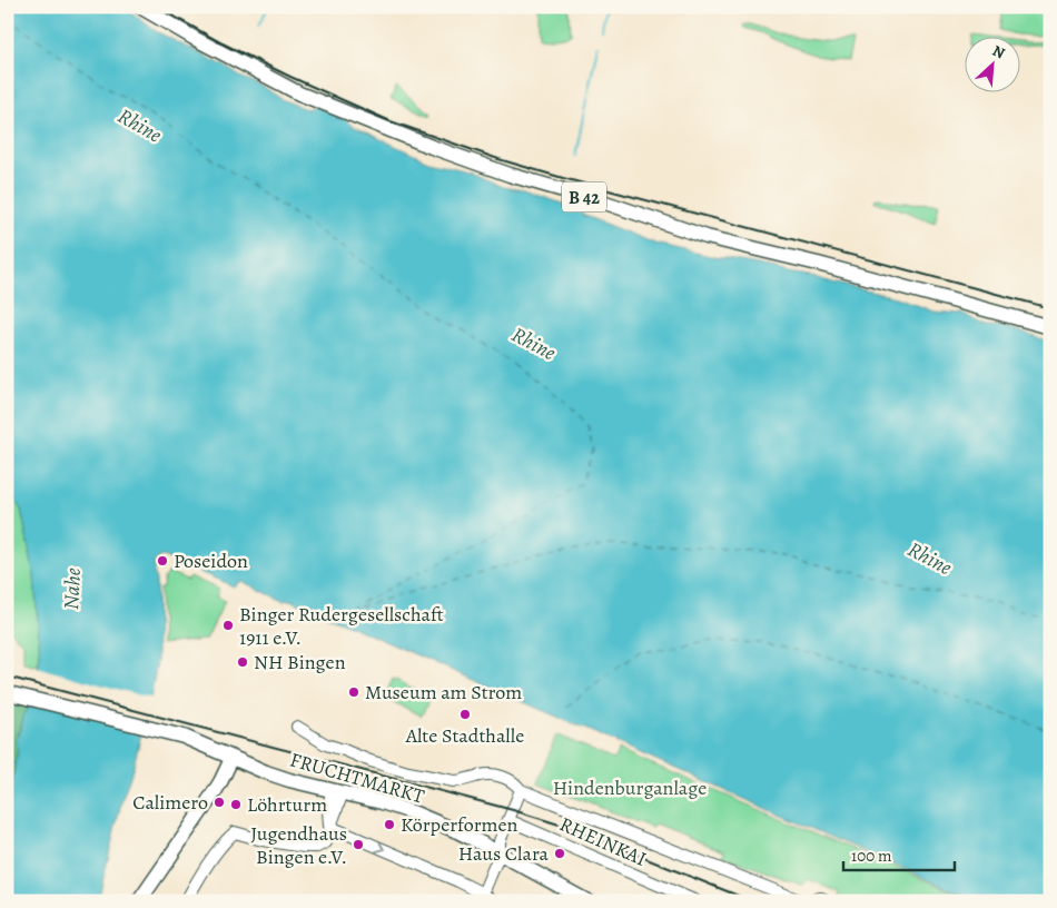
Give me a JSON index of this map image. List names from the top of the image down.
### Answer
{
  "streets": {
    "main road": ["B 42", "FRUCHTMARKT"],
    "street": ["RHEINKAI"]
  },
  "water": ["Rhine", "Nahe"],
  "parks": ["Hindenburganlage"],
  "places": [
    "Poseidon",
    "Binger Rudergesellschaft 1911 e.V.",
    "NH Bingen",
    "Museum am Strom",
    "Alte Stadthalle",
    "Calimero",
    "Löhrturm",
    "Körperformen",
    "Jugendhaus Bingen e.V.",
    "Haus Clara"
  ],
  "scale_bar": "100 m",
  "north": "top right"
}
